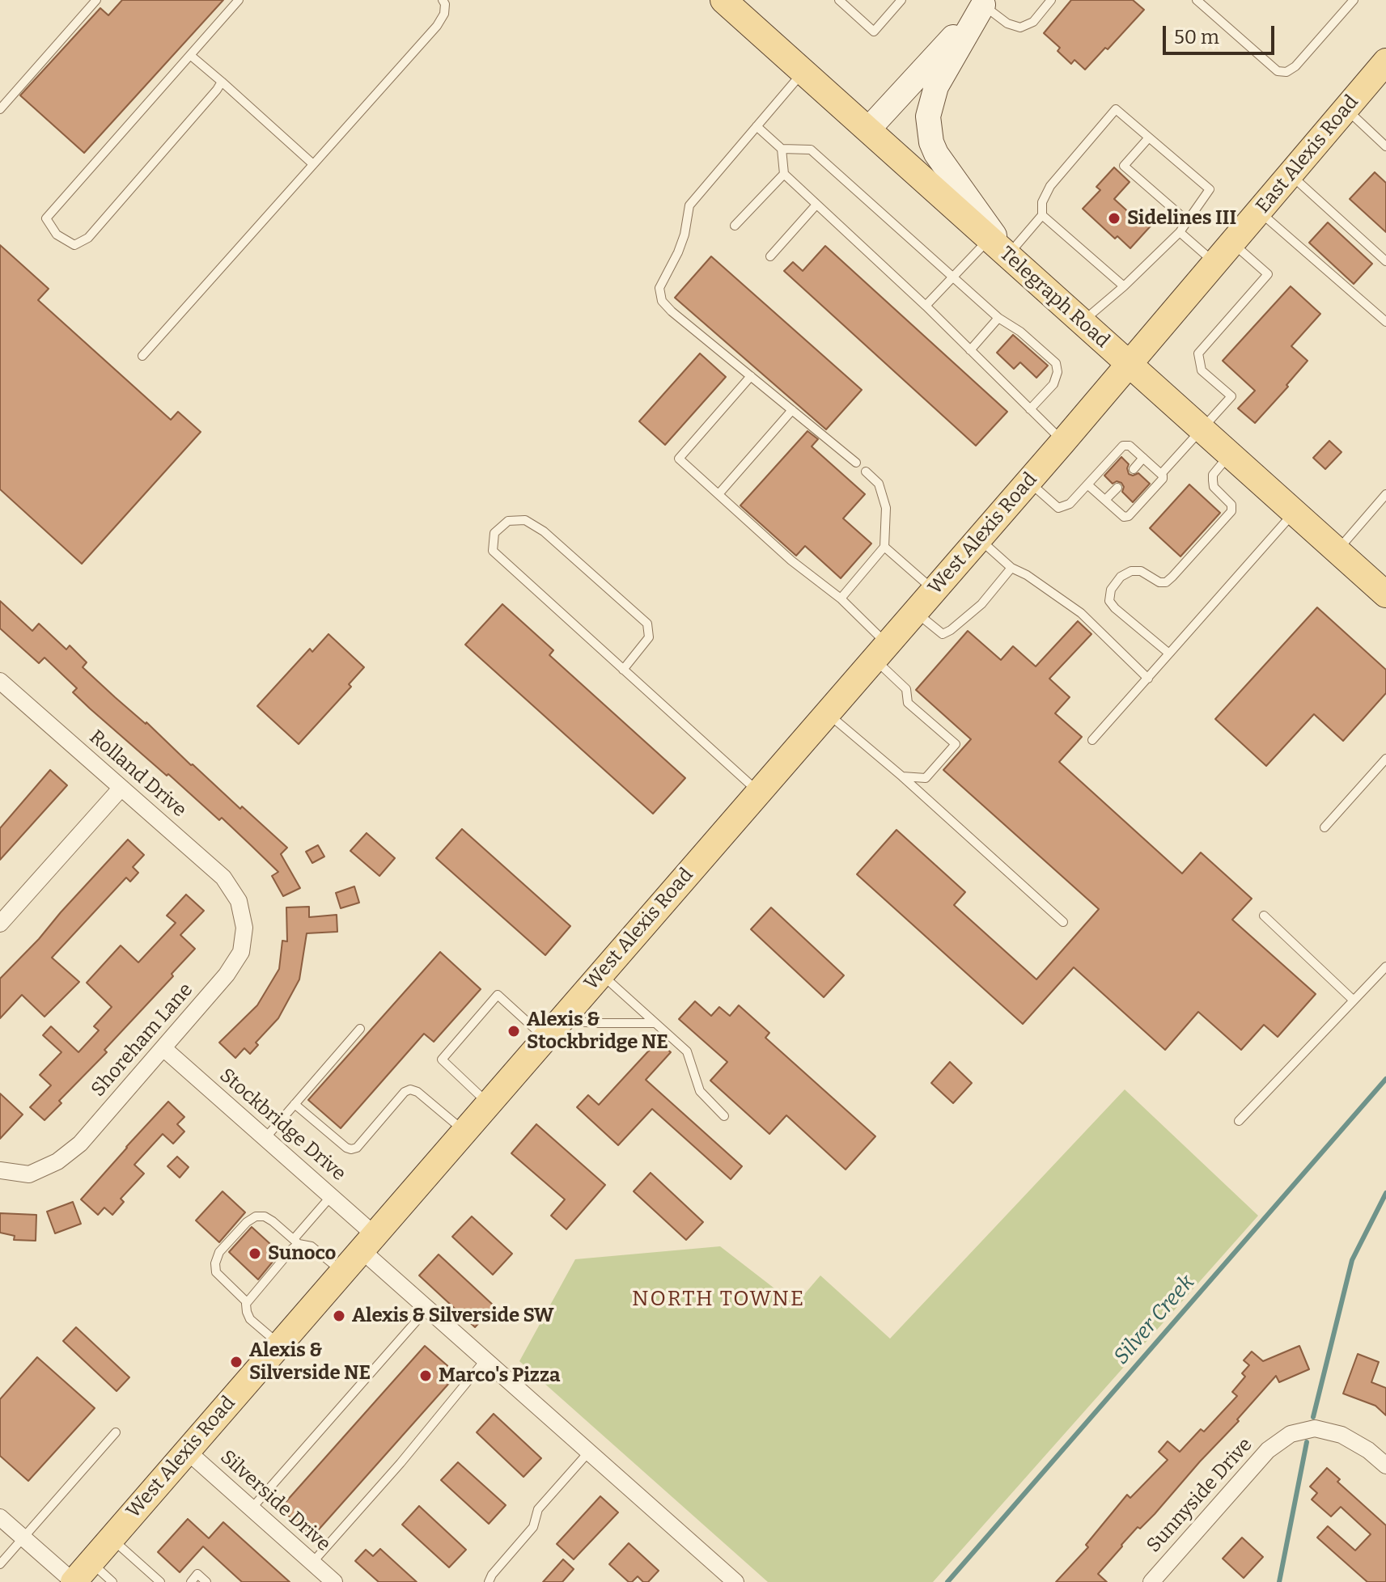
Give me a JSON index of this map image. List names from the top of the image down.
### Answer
{
  "streets": {
    "main road": ["East Alexis Road", "Telegraph Road", "West Alexis Road"],
    "street": [
      "Rolland Drive",
      "Shoreham Lane",
      "Stockbridge Drive",
      "Sunnyside Drive",
      "Silverside Drive"
    ]
  },
  "crossings": [
    ["East Alexis Road", "Telegraph Road"],
    ["East Alexis Road", "West Alexis Road"],
    ["Telegraph Road", "West Alexis Road"],
    ["West Alexis Road", "Stockbridge Drive"],
    ["West Alexis Road", "Silverside Drive"],
    ["Rolland Drive", "Shoreham Lane"],
    ["Shoreham Lane", "Stockbridge Drive"]
  ],
  "districts": ["NORTH TOWNE"],
  "water": ["Silver Creek"],
  "places": [
    "Sidelines III",
    "Alexis & Stockbridge NE",
    "Sunoco",
    "Alexis & Silverside SW",
    "Alexis & Silverside NE",
    "Marco's Pizza"
  ],
  "scale_bar": "50 m"
}
